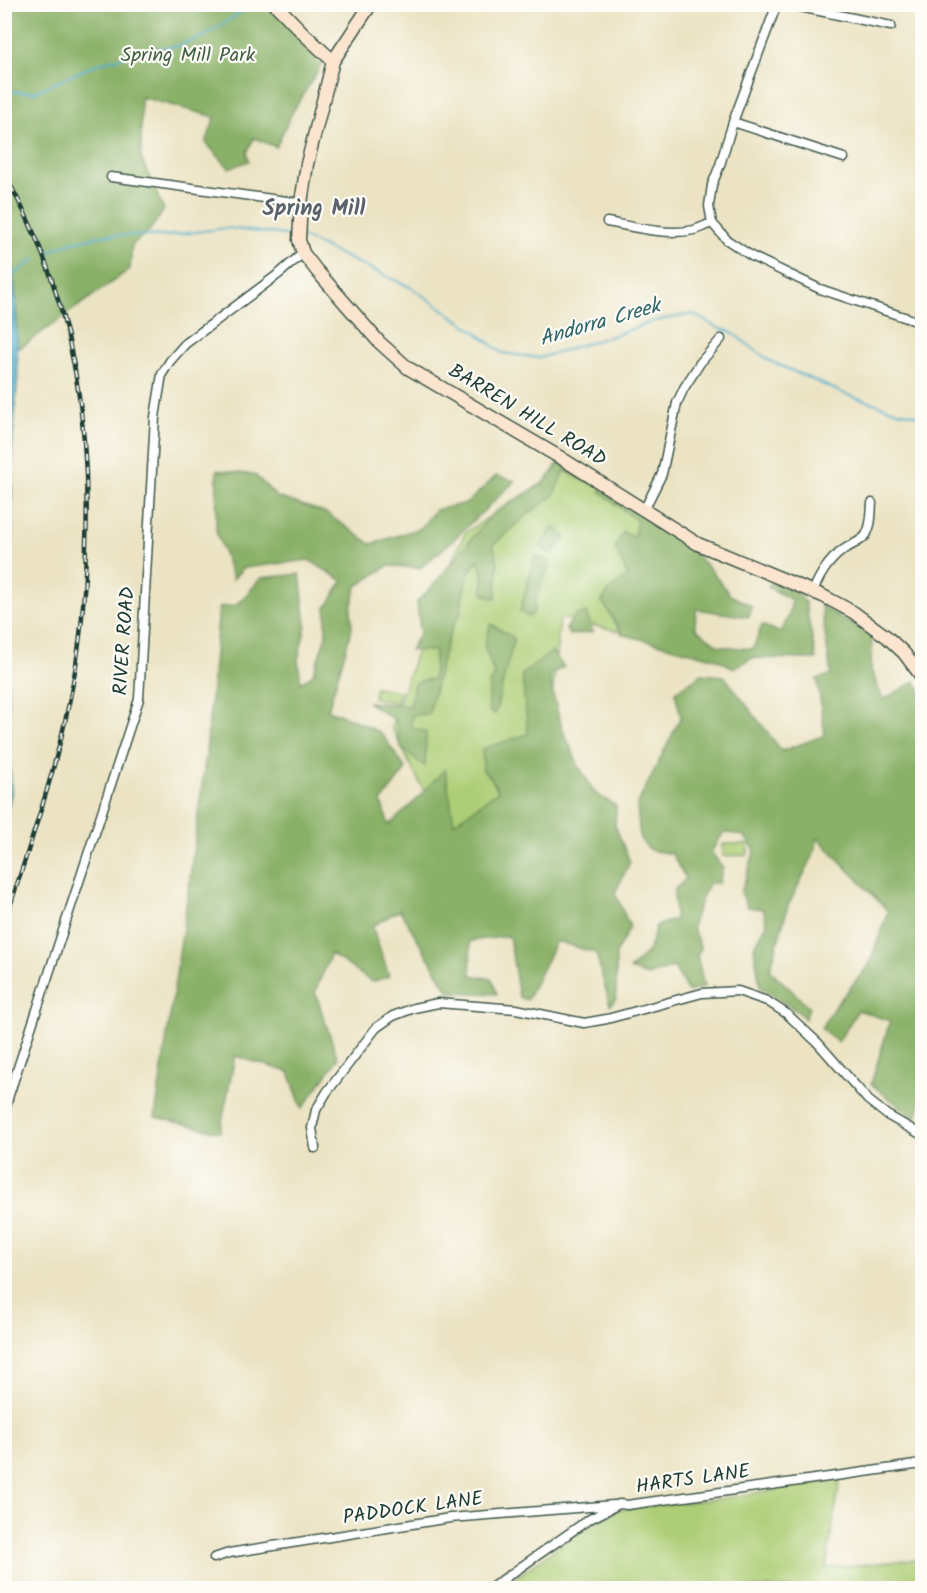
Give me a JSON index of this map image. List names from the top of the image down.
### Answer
{
  "streets": {
    "street": [
      "BARREN HILL ROAD",
      "RIVER ROAD",
      "HARTS LANE",
      "PADDOCK LANE"
    ]
  },
  "crossings": [
    ["BARREN HILL ROAD", "RIVER ROAD"],
    ["HARTS LANE", "PADDOCK LANE"]
  ],
  "districts": ["Spring Mill"],
  "water": ["Andorra Creek"],
  "parks": ["Spring Mill Park"]
}
